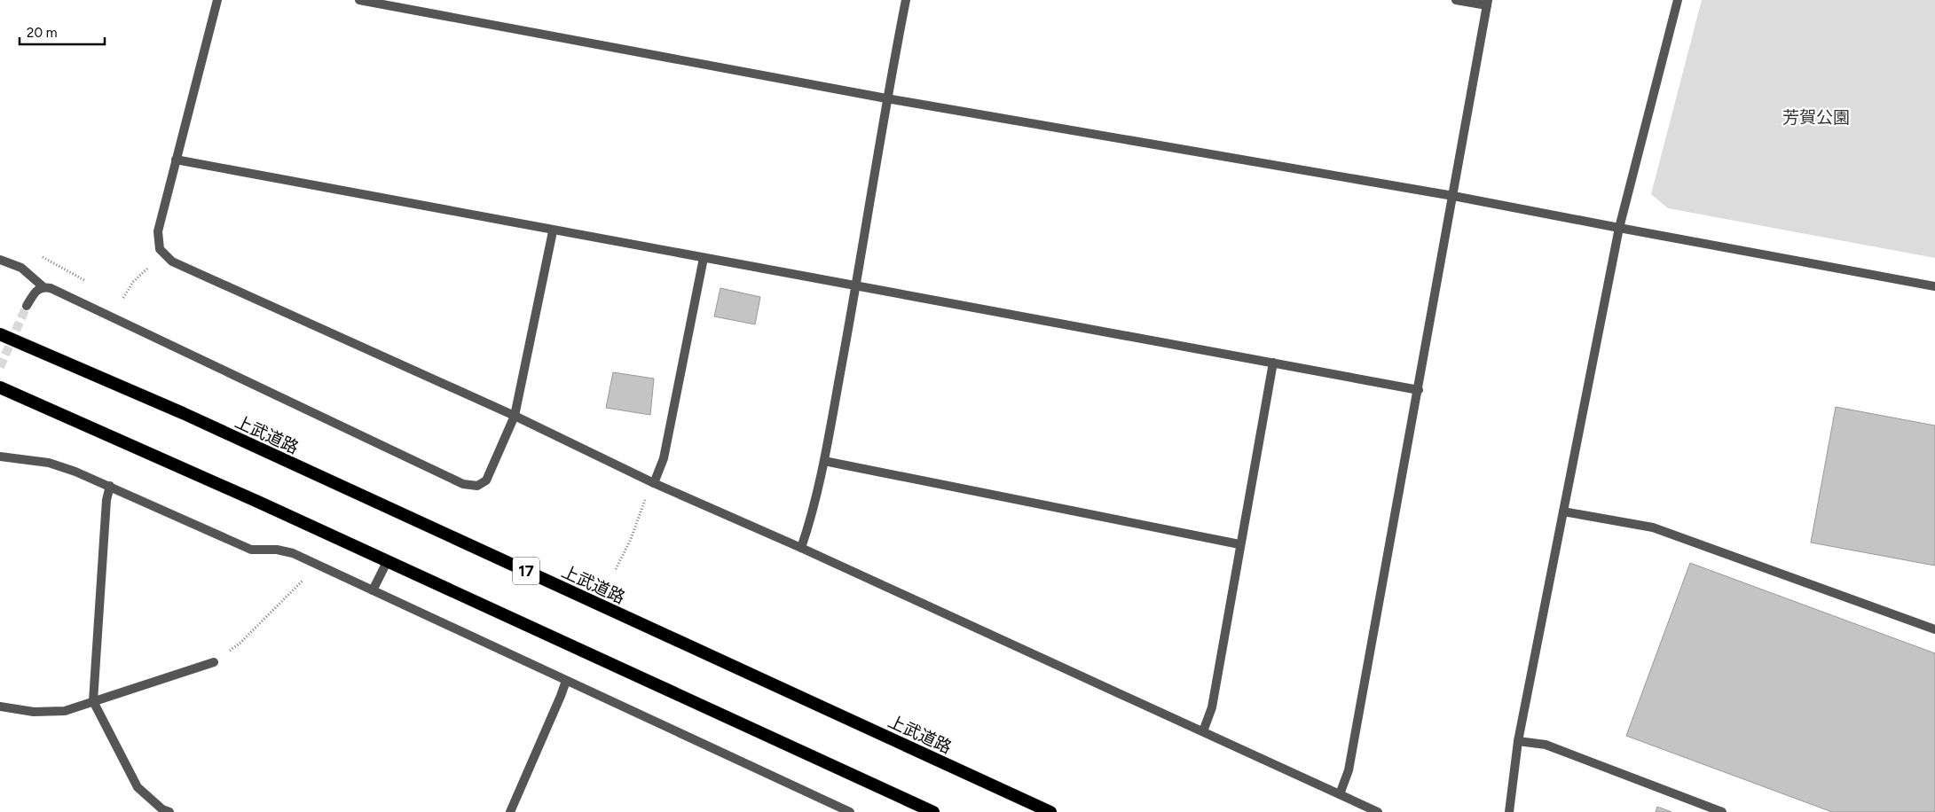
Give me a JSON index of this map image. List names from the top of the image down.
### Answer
{
  "streets": {
    "highway": ["上武道路", "17"]
  },
  "parks": ["芳賀公園"],
  "scale_bar": "20 m"
}
